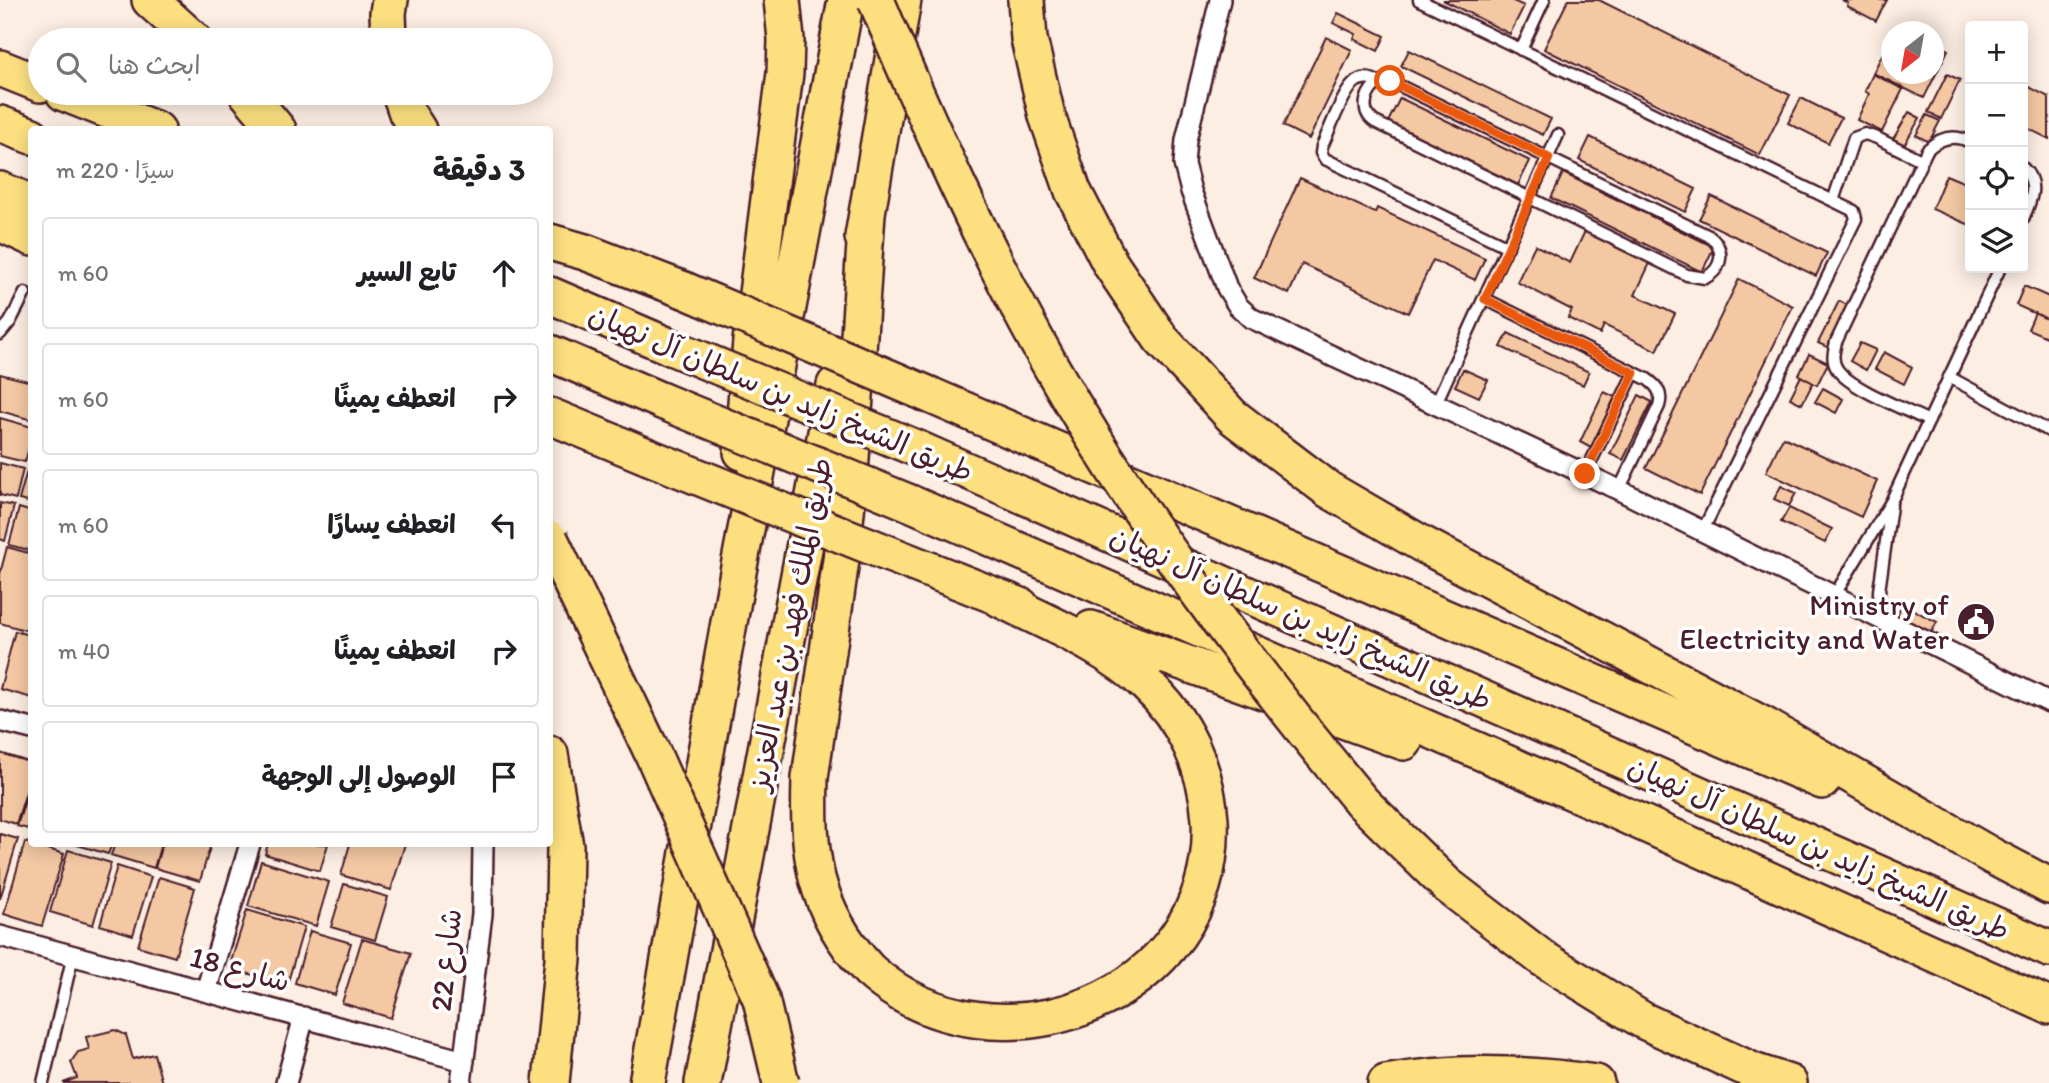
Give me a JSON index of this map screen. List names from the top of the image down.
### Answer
{
  "streets": {
    "highway": ["طريق الشيخ زايد بن سلطان آل نهيان", "طريق الملك فهد بن عبد العزيز"],
    "street": ["شارع 22", "شارع 18"]
  },
  "crossings": [
    ["شارع 22", "شارع 18"]
  ],
  "places": {
    "public building": ["Ministry of Electricity and Water"]
  },
  "north": "bottom left",
  "page": {
    "map_buttons": ["+", "−"],
    "search": "ابحث هنا",
    "heading": ["3 دقيقة", "سيرًا · 220 m"],
    "list": [
      ["تابع السير", "60 m"],
      ["انعطف يمينًا", "60 m"],
      ["انعطف يسارًا", "60 m"],
      ["انعطف يمينًا", "40 m"],
      "الوصول إلى الوجهة"
    ]
  }
}
